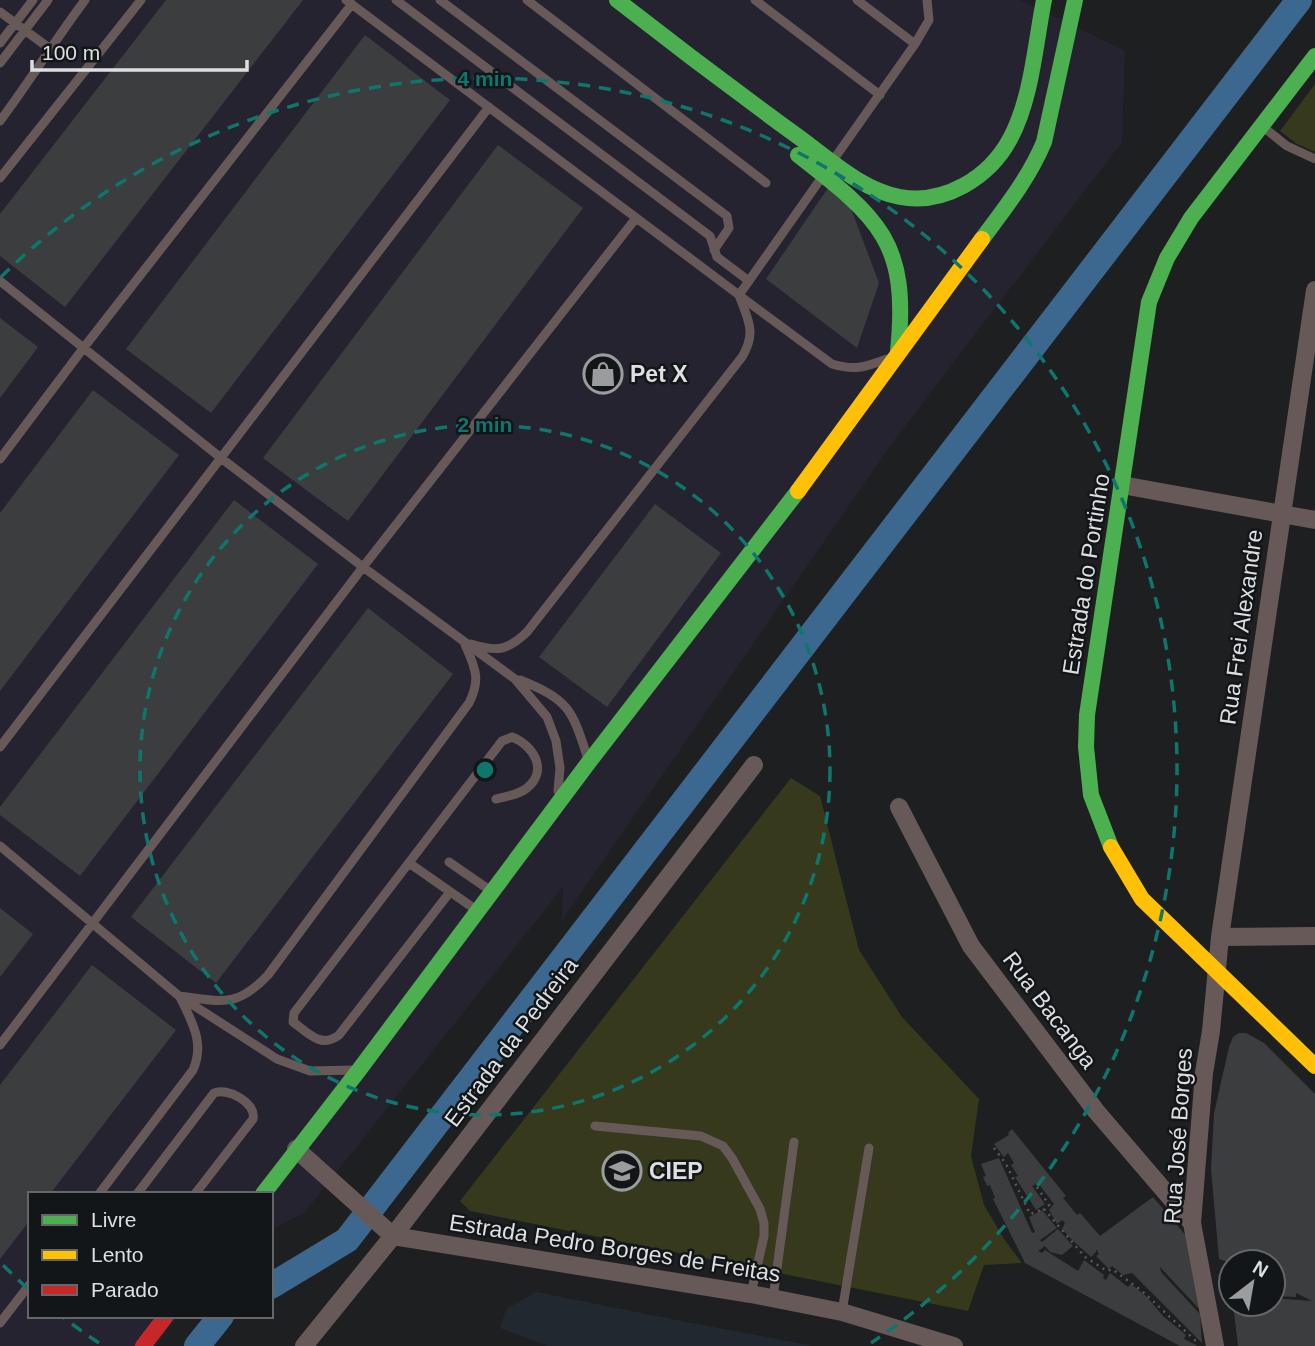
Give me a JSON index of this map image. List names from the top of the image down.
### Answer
{
  "streets": {
    "street": [
      "Estrada do Portinho",
      "Rua Frei Alexandre",
      "Rua Bacanga",
      "Estrada da Pedreira",
      "Rua José Borges",
      "Estrada Pedro Borges de Freitas"
    ]
  },
  "crossings": [
    ["Estrada do Portinho", "Rua Frei Alexandre"],
    ["Estrada do Portinho", "Rua José Borges"],
    ["Rua Frei Alexandre", "Rua José Borges"],
    ["Rua Bacanga", "Rua José Borges"],
    ["Estrada da Pedreira", "Estrada Pedro Borges de Freitas"]
  ],
  "places": {
    "shop": ["Pet X"],
    "school or university": ["CIEP"]
  },
  "legend": ["Livre", "Lento", "Parado"],
  "scale_bar": "100 m",
  "north": "top right",
  "rings": ["4 min", "2 min"]
}
